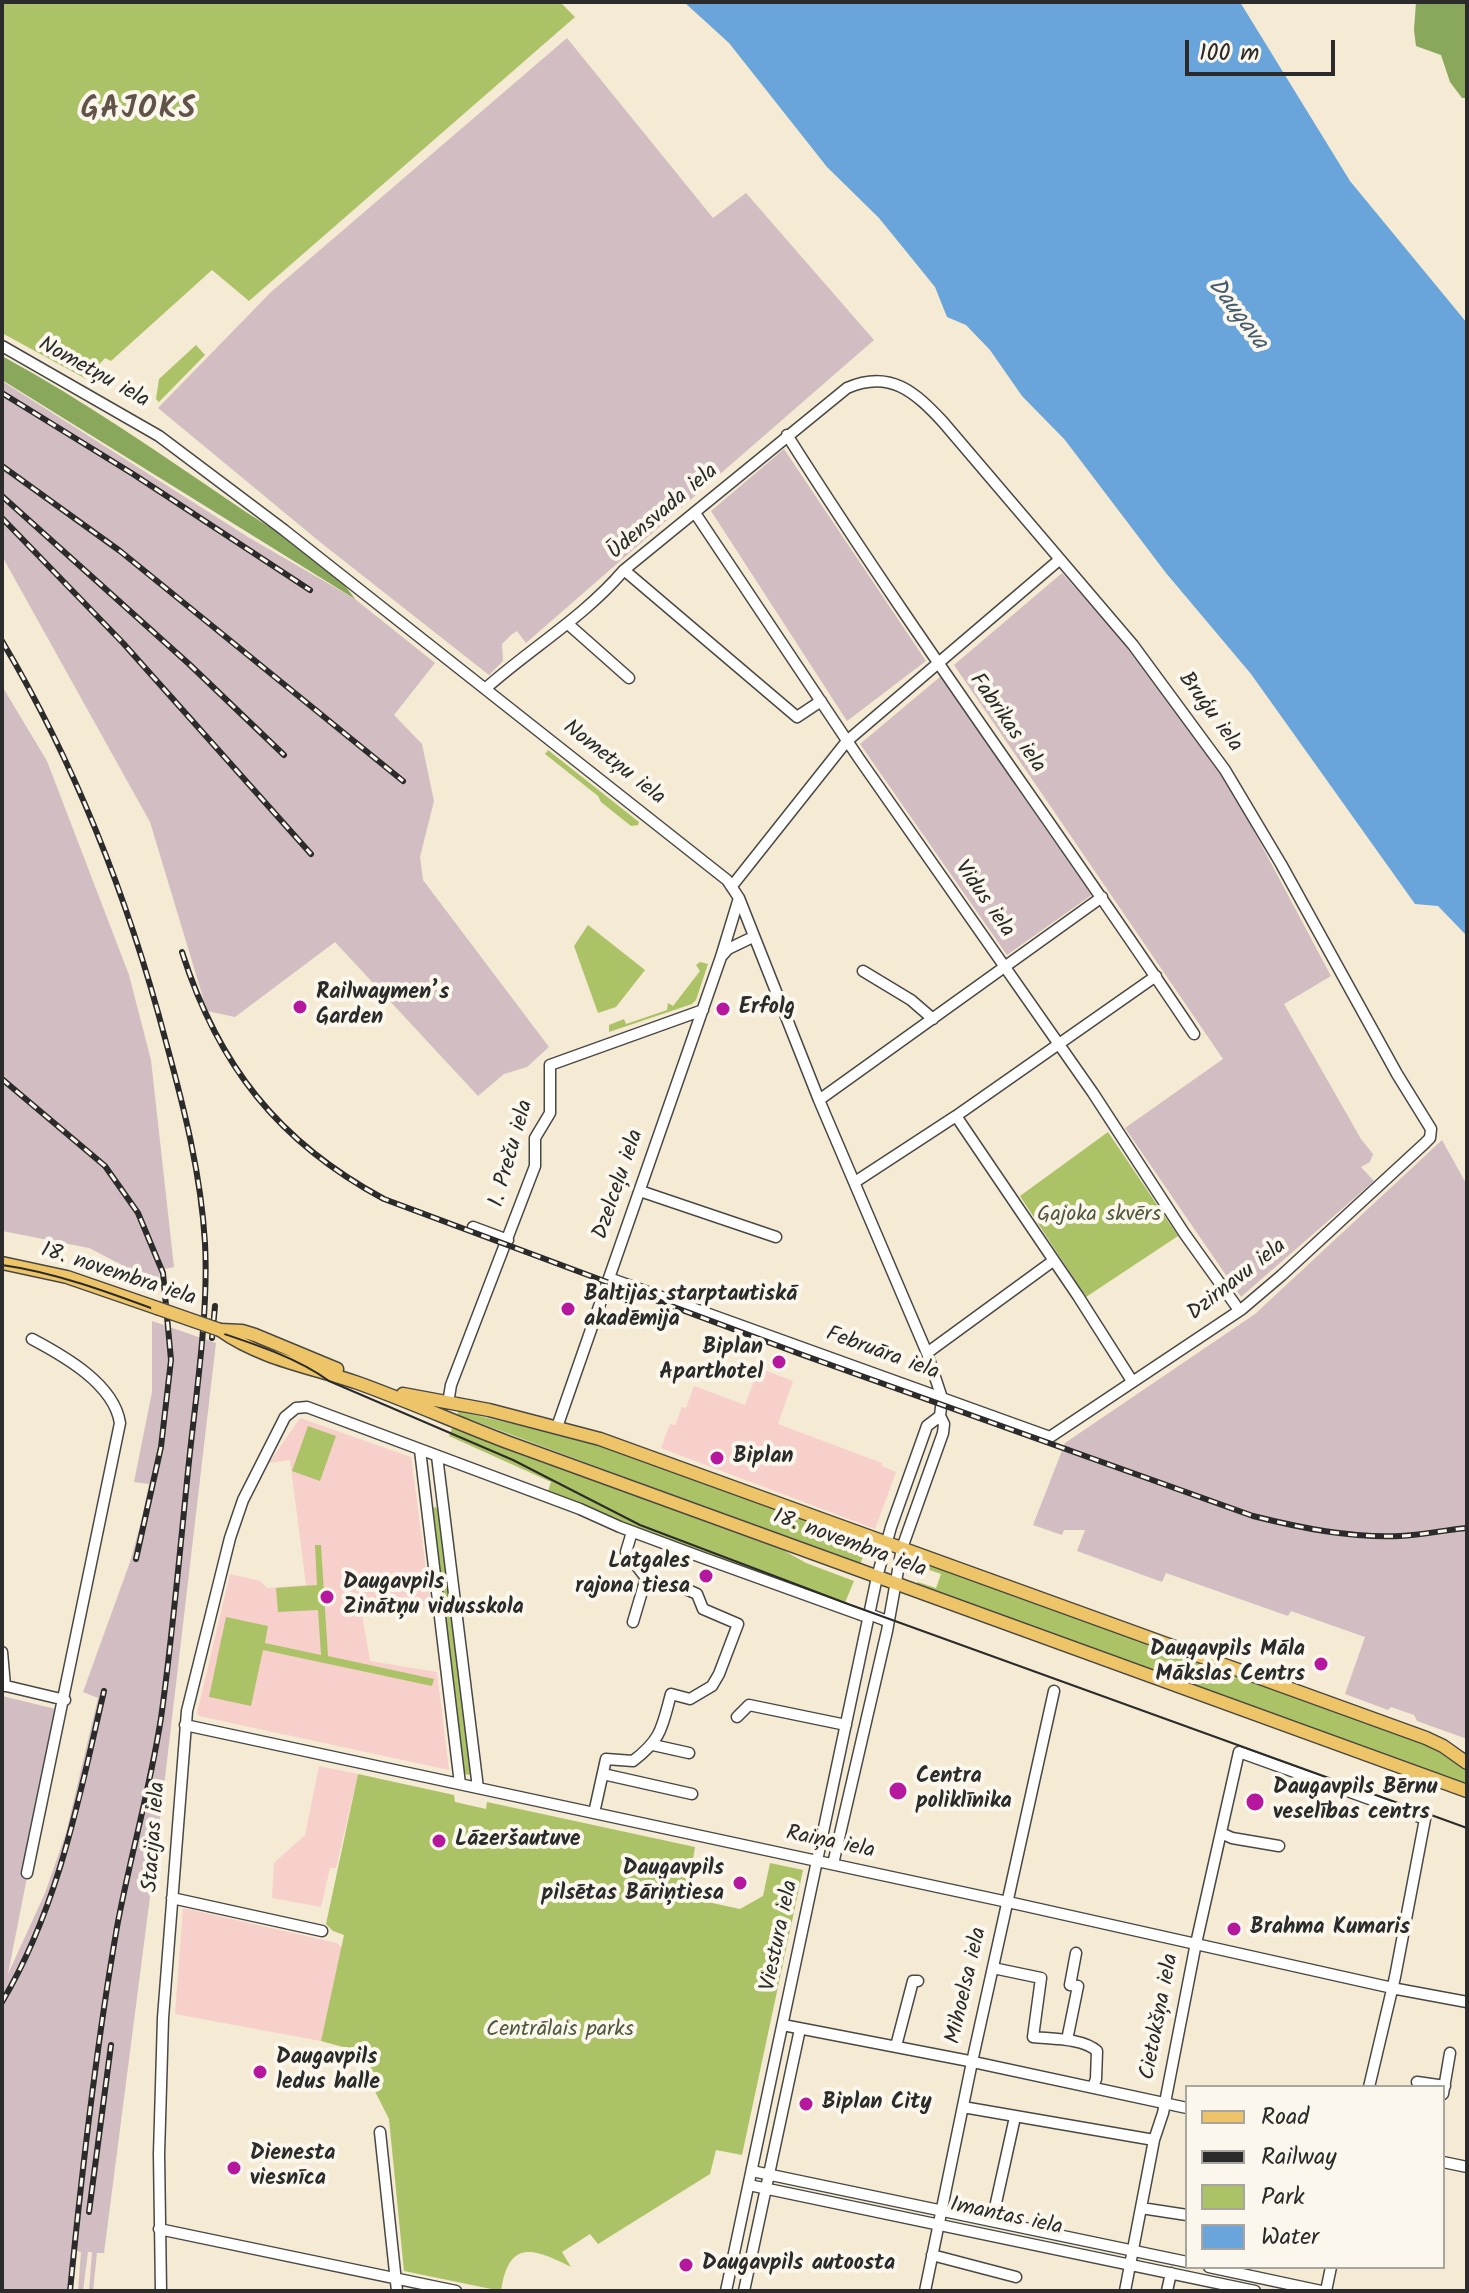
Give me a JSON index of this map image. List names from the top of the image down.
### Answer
{
  "streets": {
    "main road": ["18. novembra iela"],
    "street": [
      "Nometņu iela",
      "Ūdensvada iela",
      "Bruģu iela",
      "Fabrikas iela",
      "Vidus iela",
      "1. Preču iela",
      "Dzelceļu iela",
      "Dzirnavu iela",
      "Februāra iela",
      "Stacijas iela",
      "Raiņa iela",
      "Viestura iela",
      "Mihoelsa iela",
      "Cietokšņa iela",
      "Imantas iela"
    ]
  },
  "crossings": [
    ["Nometņu iela", "Ūdensvada iela"],
    ["Nometņu iela", "Dzelceļu iela"],
    ["Nometņu iela", "18. novembra iela"],
    ["Nometņu iela", "Februāra iela"],
    ["Nometņu iela", "Viestura iela"],
    ["Ūdensvada iela", "Bruģu iela"],
    ["Ūdensvada iela", "Fabrikas iela"],
    ["Ūdensvada iela", "Vidus iela"],
    ["Bruģu iela", "Dzirnavu iela"],
    ["Vidus iela", "Dzirnavu iela"],
    ["1. Preču iela", "Dzelceļu iela"],
    ["1. Preču iela", "18. novembra iela"],
    ["Dzelceļu iela", "18. novembra iela"],
    ["Dzelceļu iela", "Februāra iela"],
    ["18. novembra iela", "Viestura iela"],
    ["Dzirnavu iela", "Februāra iela"],
    ["Stacijas iela", "Raiņa iela"],
    ["Raiņa iela", "Viestura iela"],
    ["Raiņa iela", "Mihoelsa iela"],
    ["Raiņa iela", "Cietokšņa iela"],
    ["Viestura iela", "Imantas iela"],
    ["Mihoelsa iela", "Imantas iela"],
    ["Cietokšņa iela", "Imantas iela"]
  ],
  "districts": ["GAJOKS"],
  "water": ["Daugava"],
  "parks": ["Gajoka skvērs", "Centrālais parks"],
  "places": [
    "Railwaymen’s Garden",
    "Erfolg",
    "Baltijas starptautiskā akadēmija",
    "Biplan Aparthotel",
    "Biplan",
    "Latgales rajona tiesa",
    "Daugavpils Zinātņu vidusskola",
    "Daugavpils Māla Mākslas Centrs",
    "Centra poliklīnika",
    "Daugavpils Bērnu veselības centrs",
    "Lāzeršautuve",
    "Daugavpils pilsētas Bāriņtiesa",
    "Brahma Kumaris",
    "Daugavpils ledus halle",
    "Biplan City",
    "Dienesta viesnīca",
    "Daugavpils autoosta"
  ],
  "legend": [
    "Road",
    "Railway",
    "Park",
    "Water"
  ],
  "scale_bar": "100 m"
}
